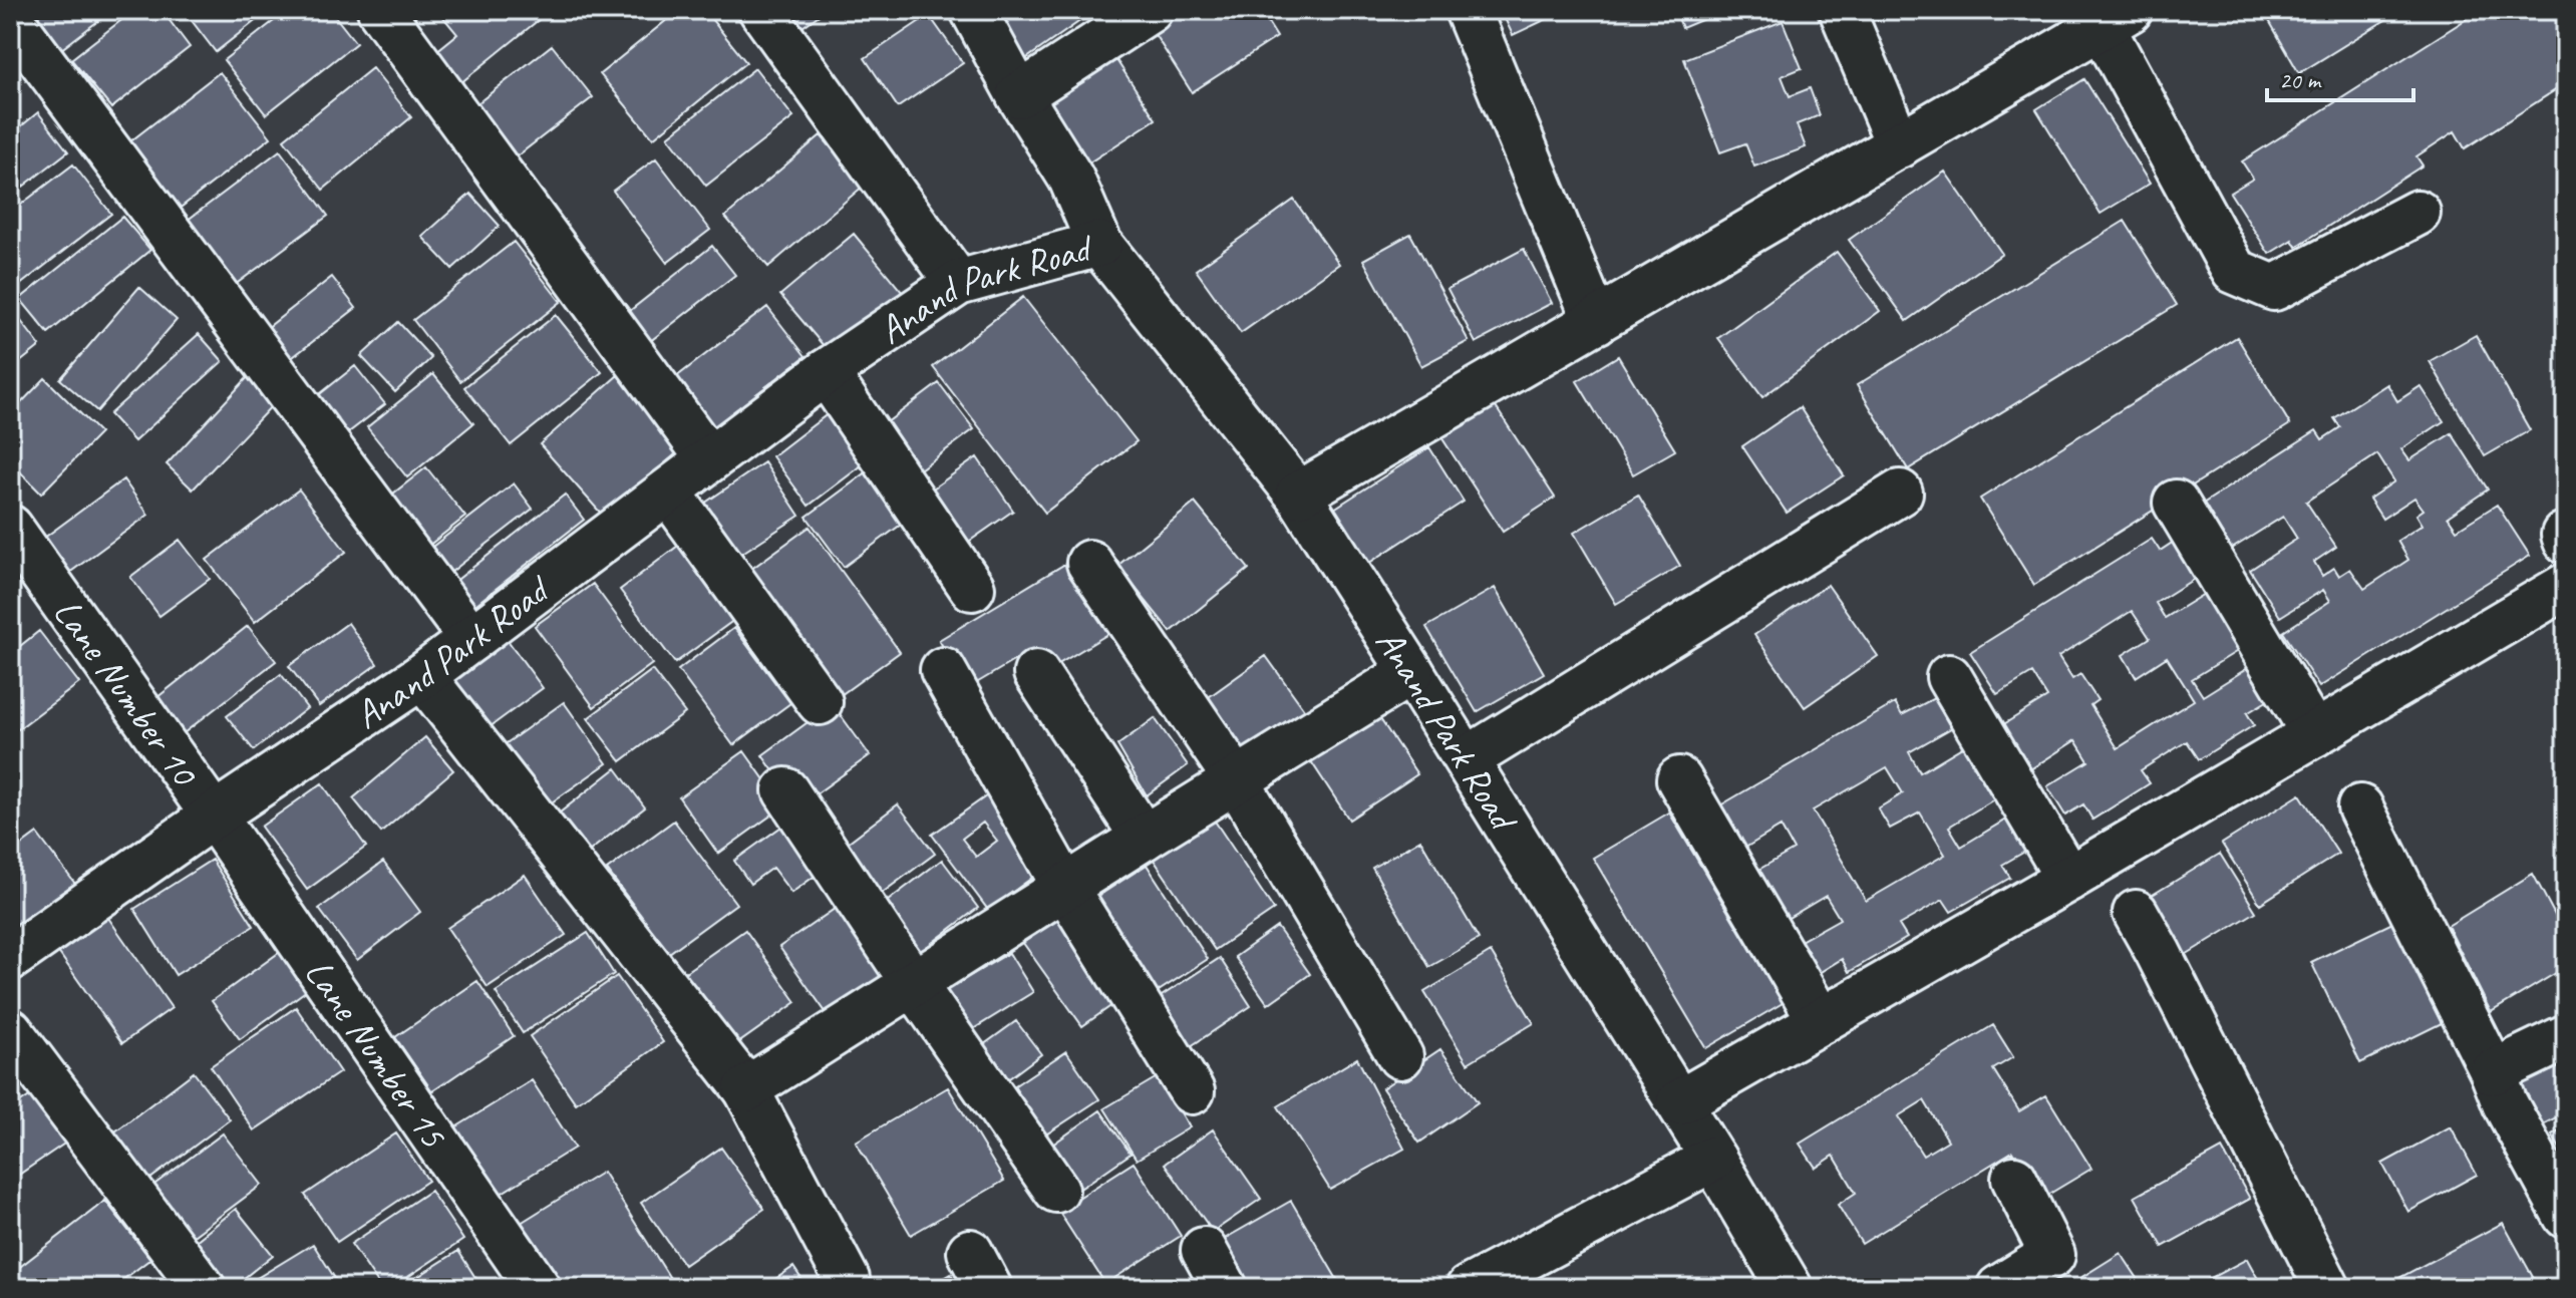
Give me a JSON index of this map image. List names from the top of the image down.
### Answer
{
  "streets": {
    "street": ["Anand Park Road", "Lane Number 10", "Lane Number 15"]
  },
  "crossings": [
    ["Anand Park Road", "Lane Number 10"],
    ["Anand Park Road", "Lane Number 15"],
    ["Lane Number 10", "Lane Number 15"]
  ],
  "scale_bar": "20 m"
}
